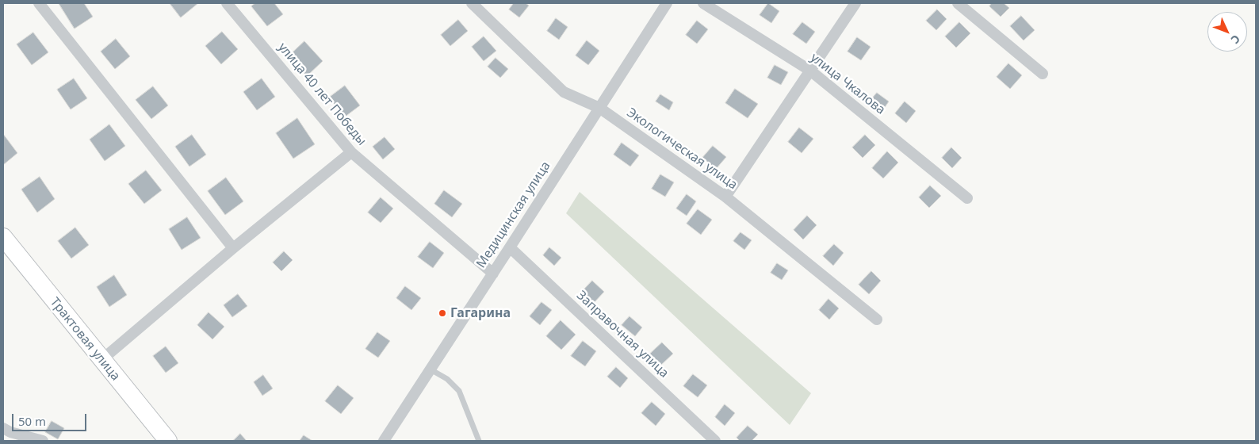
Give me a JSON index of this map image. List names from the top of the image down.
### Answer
{
  "streets": {
    "highway": ["Трактовая улица"],
    "street": [
      "улица Чкалова",
      "улица 40 лет Победы",
      "Экологическая улица",
      "Медицинская улица",
      "Заправочная улица"
    ]
  },
  "crossings": [
    ["улица 40 лет Победы", "Медицинская улица"],
    ["Экологическая улица", "Медицинская улица"],
    ["Медицинская улица", "Заправочная улица"]
  ],
  "places": ["Гагарина"],
  "scale_bar": "50 m",
  "north": "bottom right"
}
